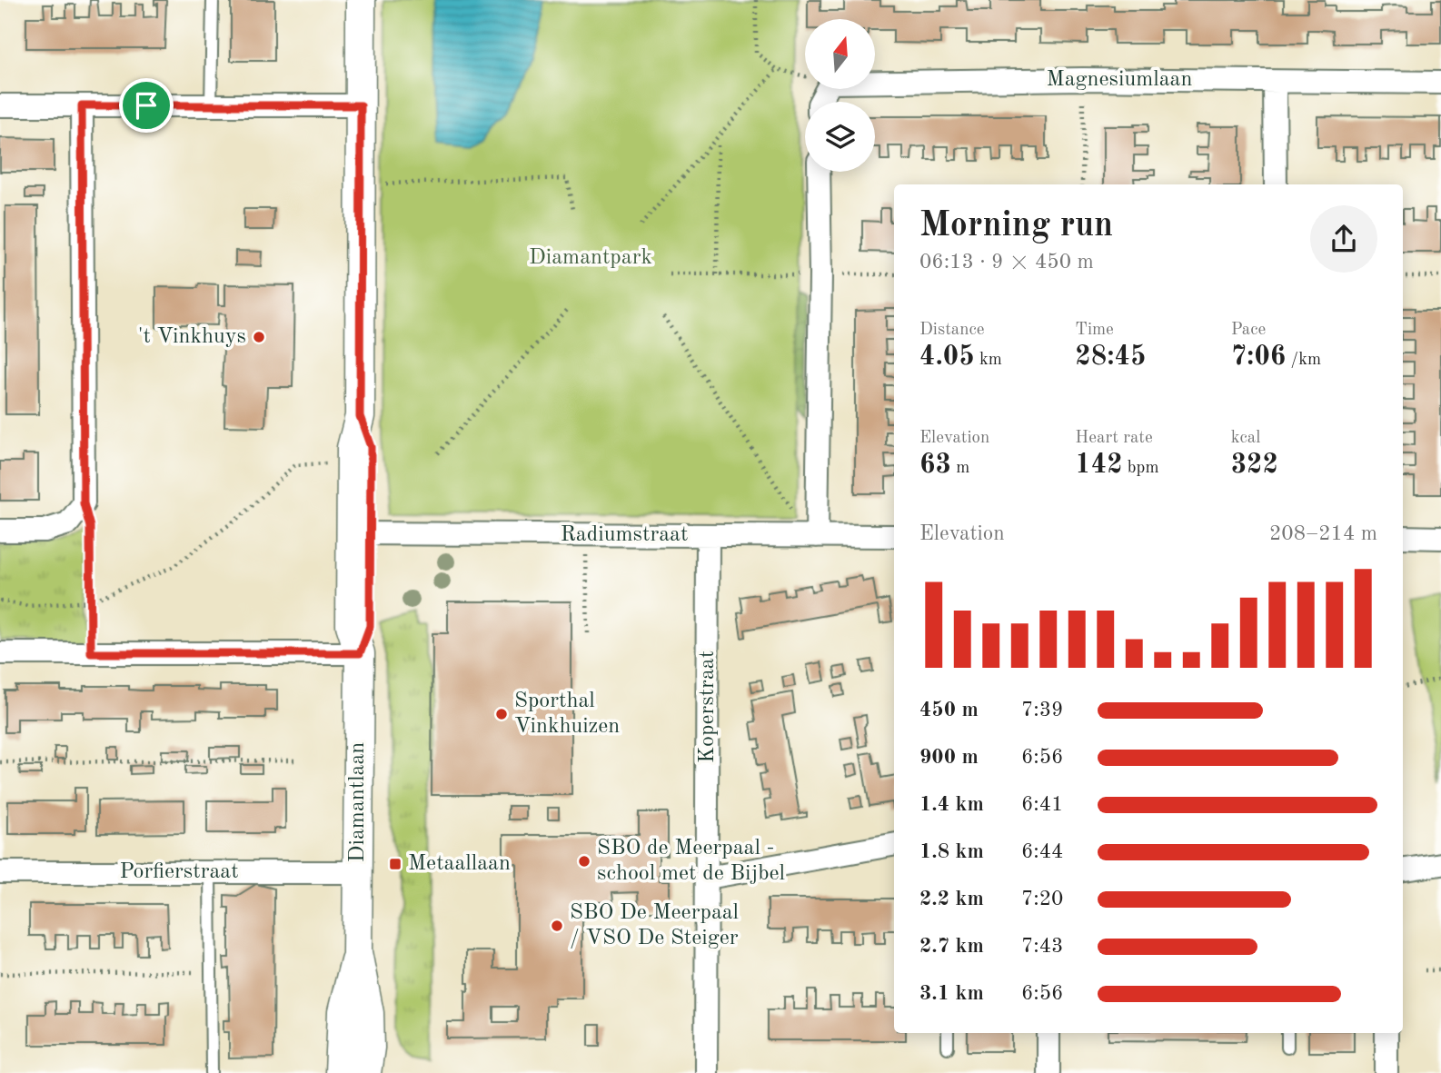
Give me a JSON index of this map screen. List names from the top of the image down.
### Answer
{
  "streets": {
    "street": [
      "Magnesiumlaan",
      "Radiumstraat",
      "Koperstraat",
      "Diamantlaan",
      "Porfierstraat"
    ]
  },
  "crossings": [
    ["Radiumstraat", "Koperstraat"],
    ["Radiumstraat", "Diamantlaan"],
    ["Diamantlaan", "Porfierstraat"]
  ],
  "parks": ["Diamantpark"],
  "places": {
    "other": [
      "'t Vinkhuys",
      "Sporthal Vinkhuizen",
      "SBO de Meerpaal - school met de Bijbel",
      "SBO De Meerpaal / VSO De Steiger"
    ],
    "transit": ["Metaallaan"]
  },
  "north": "top",
  "page": {
    "heading": ["Morning run", "06:13 · 9 × 450 m"],
    "stats": [
      ["Distance", "4.05 km"],
      ["Time", "28:45"],
      ["Pace", "7:06 /km"],
      ["Elevation", "63 m"],
      ["Heart rate", "142 bpm"],
      ["kcal", "322"]
    ],
    "chart": ["Elevation", "208–214 m"],
    "list": [
      {
        "name": "450 m",
        "note": "7:39"
      },
      {
        "name": "900 m",
        "note": "6:56"
      },
      {
        "name": "1.4 km",
        "note": "6:41"
      },
      {
        "name": "1.8 km",
        "note": "6:44"
      },
      {
        "name": "2.2 km",
        "note": "7:20"
      },
      {
        "name": "2.7 km",
        "note": "7:43"
      },
      {
        "name": "3.1 km",
        "note": "6:56"
      }
    ]
  }
}
